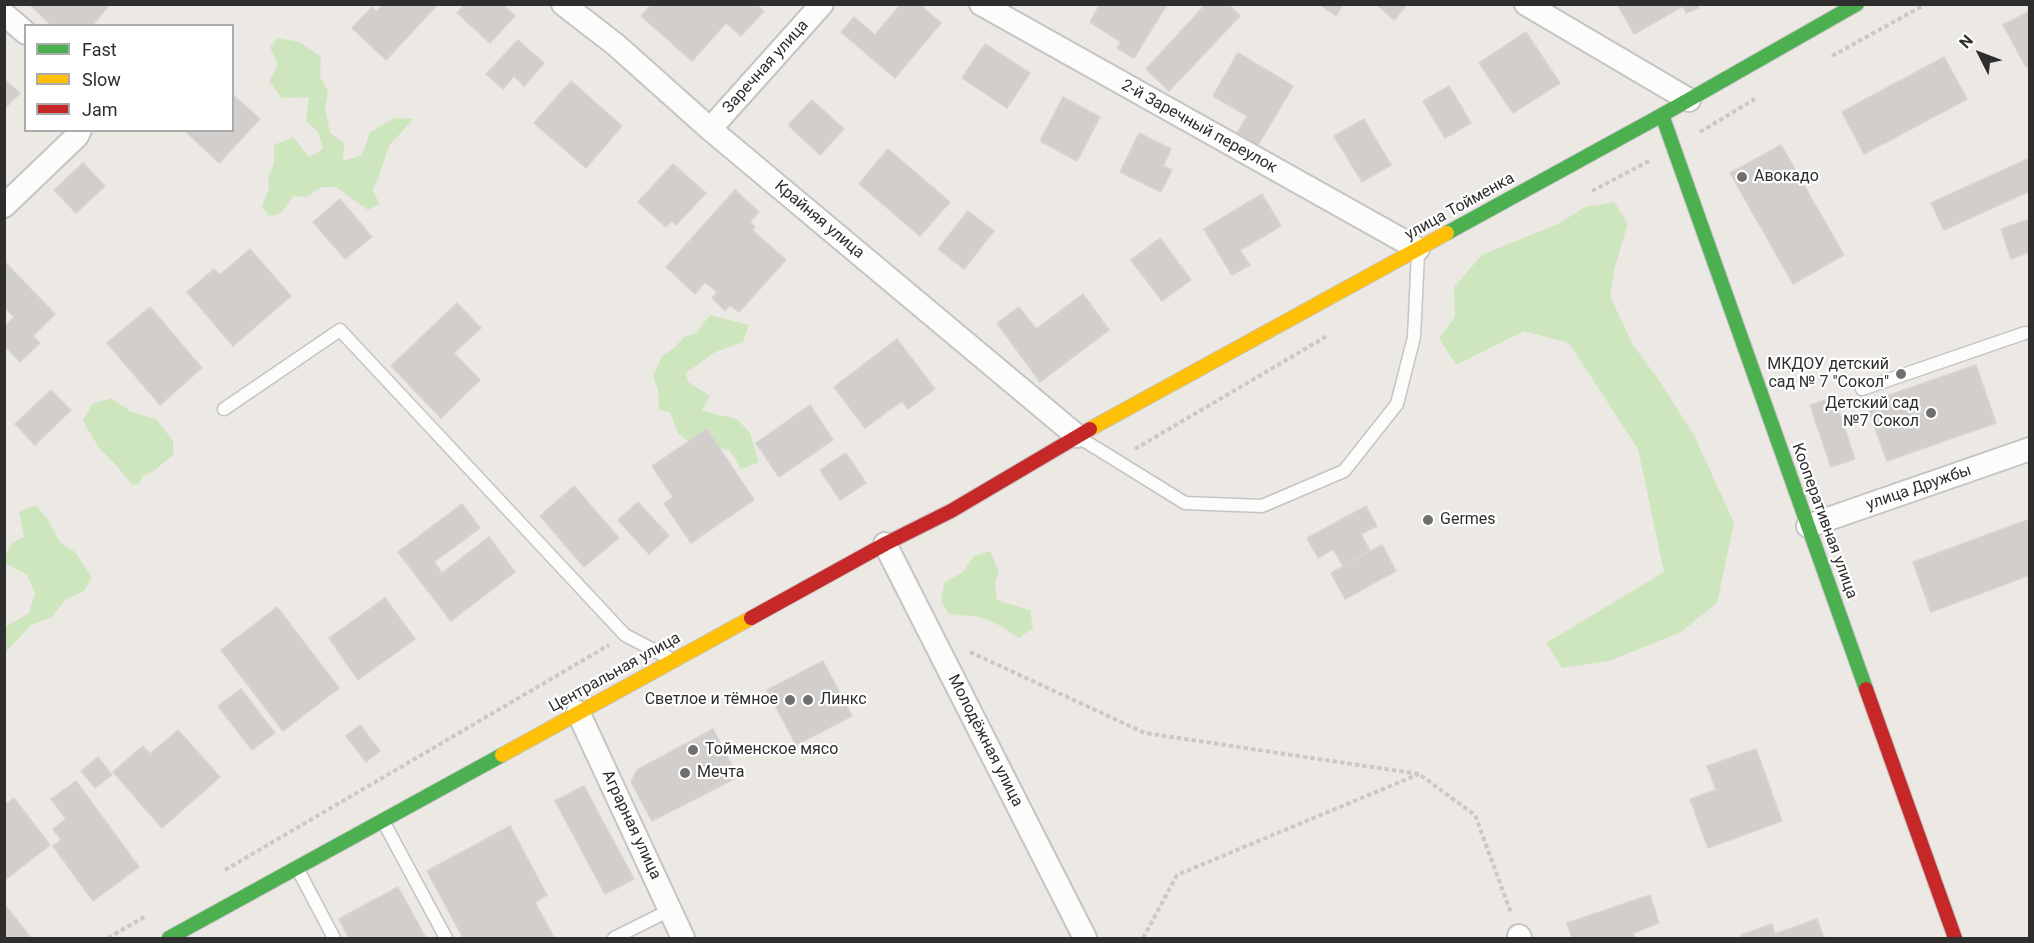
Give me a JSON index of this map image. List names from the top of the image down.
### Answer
{
  "streets": {
    "street": [
      "Заречная улица",
      "2-й Заречный переулок",
      "улица Тойменка",
      "Крайняя улица",
      "улица Дружбы",
      "Кооперативная улица",
      "Центральная улица",
      "Молодёжная улица",
      "Аграрная улица"
    ]
  },
  "crossings": [
    ["Заречная улица", "Крайняя улица"],
    ["2-й Заречный переулок", "улица Тойменка"],
    ["улица Тойменка", "Крайняя улица"],
    ["улица Тойменка", "Кооперативная улица"],
    ["улица Тойменка", "Центральная улица"],
    ["Крайняя улица", "Центральная улица"],
    ["улица Дружбы", "Кооперативная улица"],
    ["Центральная улица", "Молодёжная улица"],
    ["Центральная улица", "Аграрная улица"]
  ],
  "places": [
    "Авокадо",
    "МКДОУ детский сад № 7 \"Сокол\"",
    "Детский сад №7 Сокол",
    "Germes",
    "Светлое и тёмное",
    "Линкс",
    "Тойменское мясо",
    "Мечта"
  ],
  "legend": ["Fast", "Slow", "Jam"],
  "north": "top left"
}
